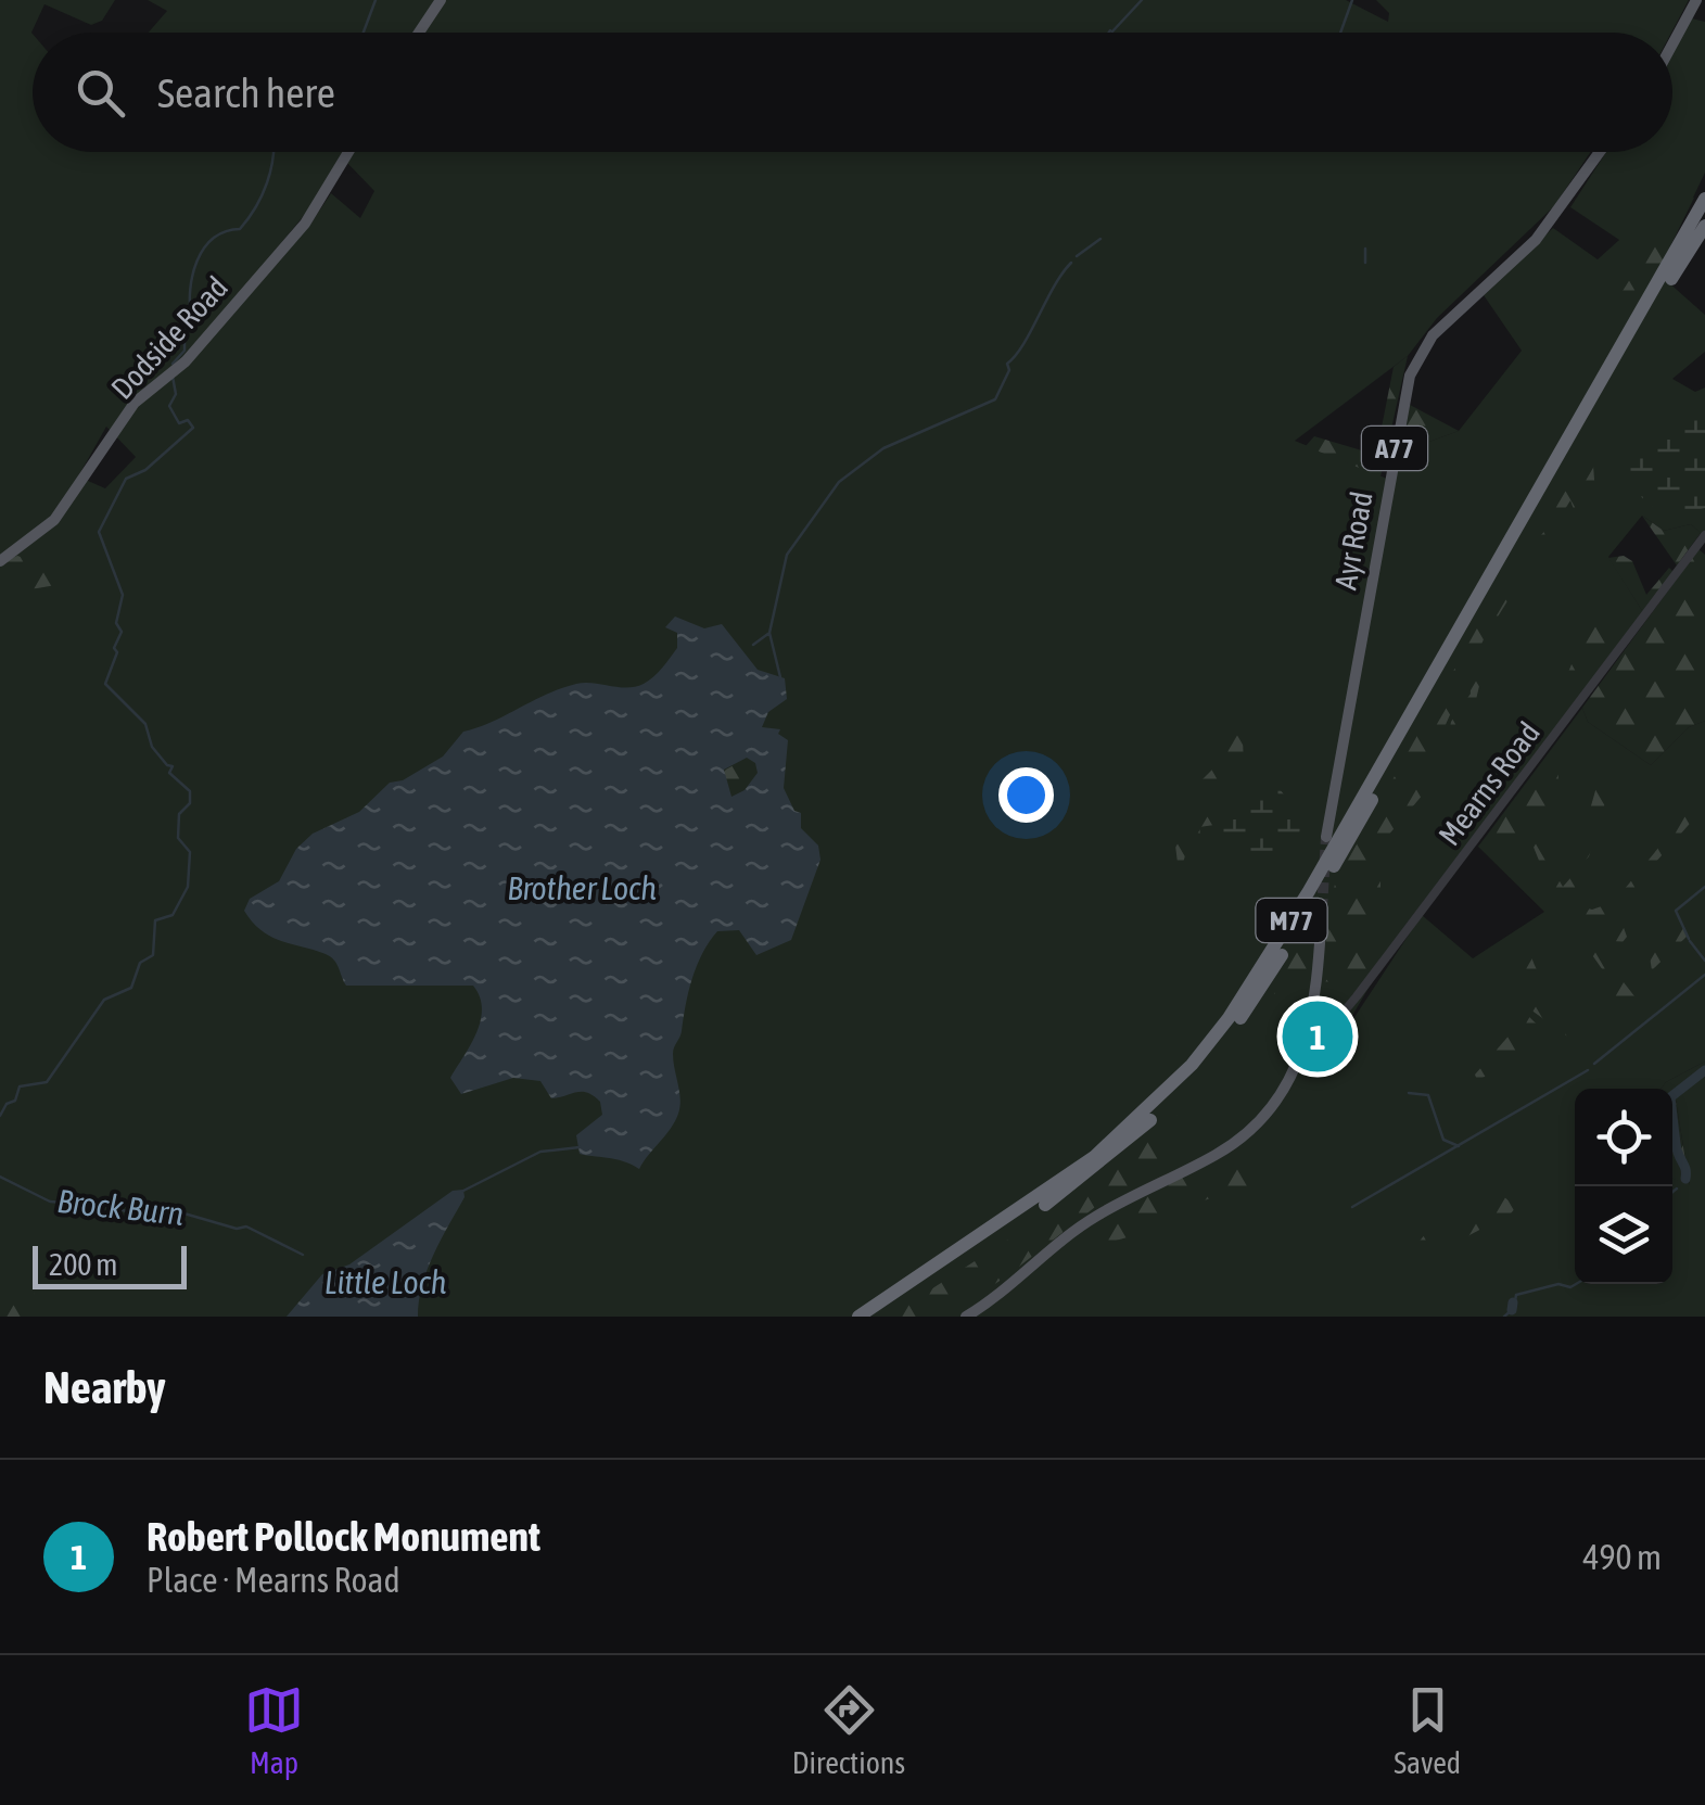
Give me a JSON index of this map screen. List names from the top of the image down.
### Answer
{
  "streets": {
    "highway": ["M77"],
    "main road": ["Dodside Road", "A77", "Ayr Road"],
    "street": ["Mearns Road"]
  },
  "water": ["Brother Loch", "Brock Burn", "Little Loch"],
  "scale_bar": "200 m",
  "page": {
    "search": "Search here",
    "pins": "1",
    "scale": "200 m",
    "heading": "Nearby",
    "list": [
      {
        "mark": "1",
        "name": "Robert Pollock Monument",
        "note": "Place · Mearns Road",
        "value": "490 m"
      }
    ],
    "nav": ["Map", "Directions", "Saved"]
  }
}
